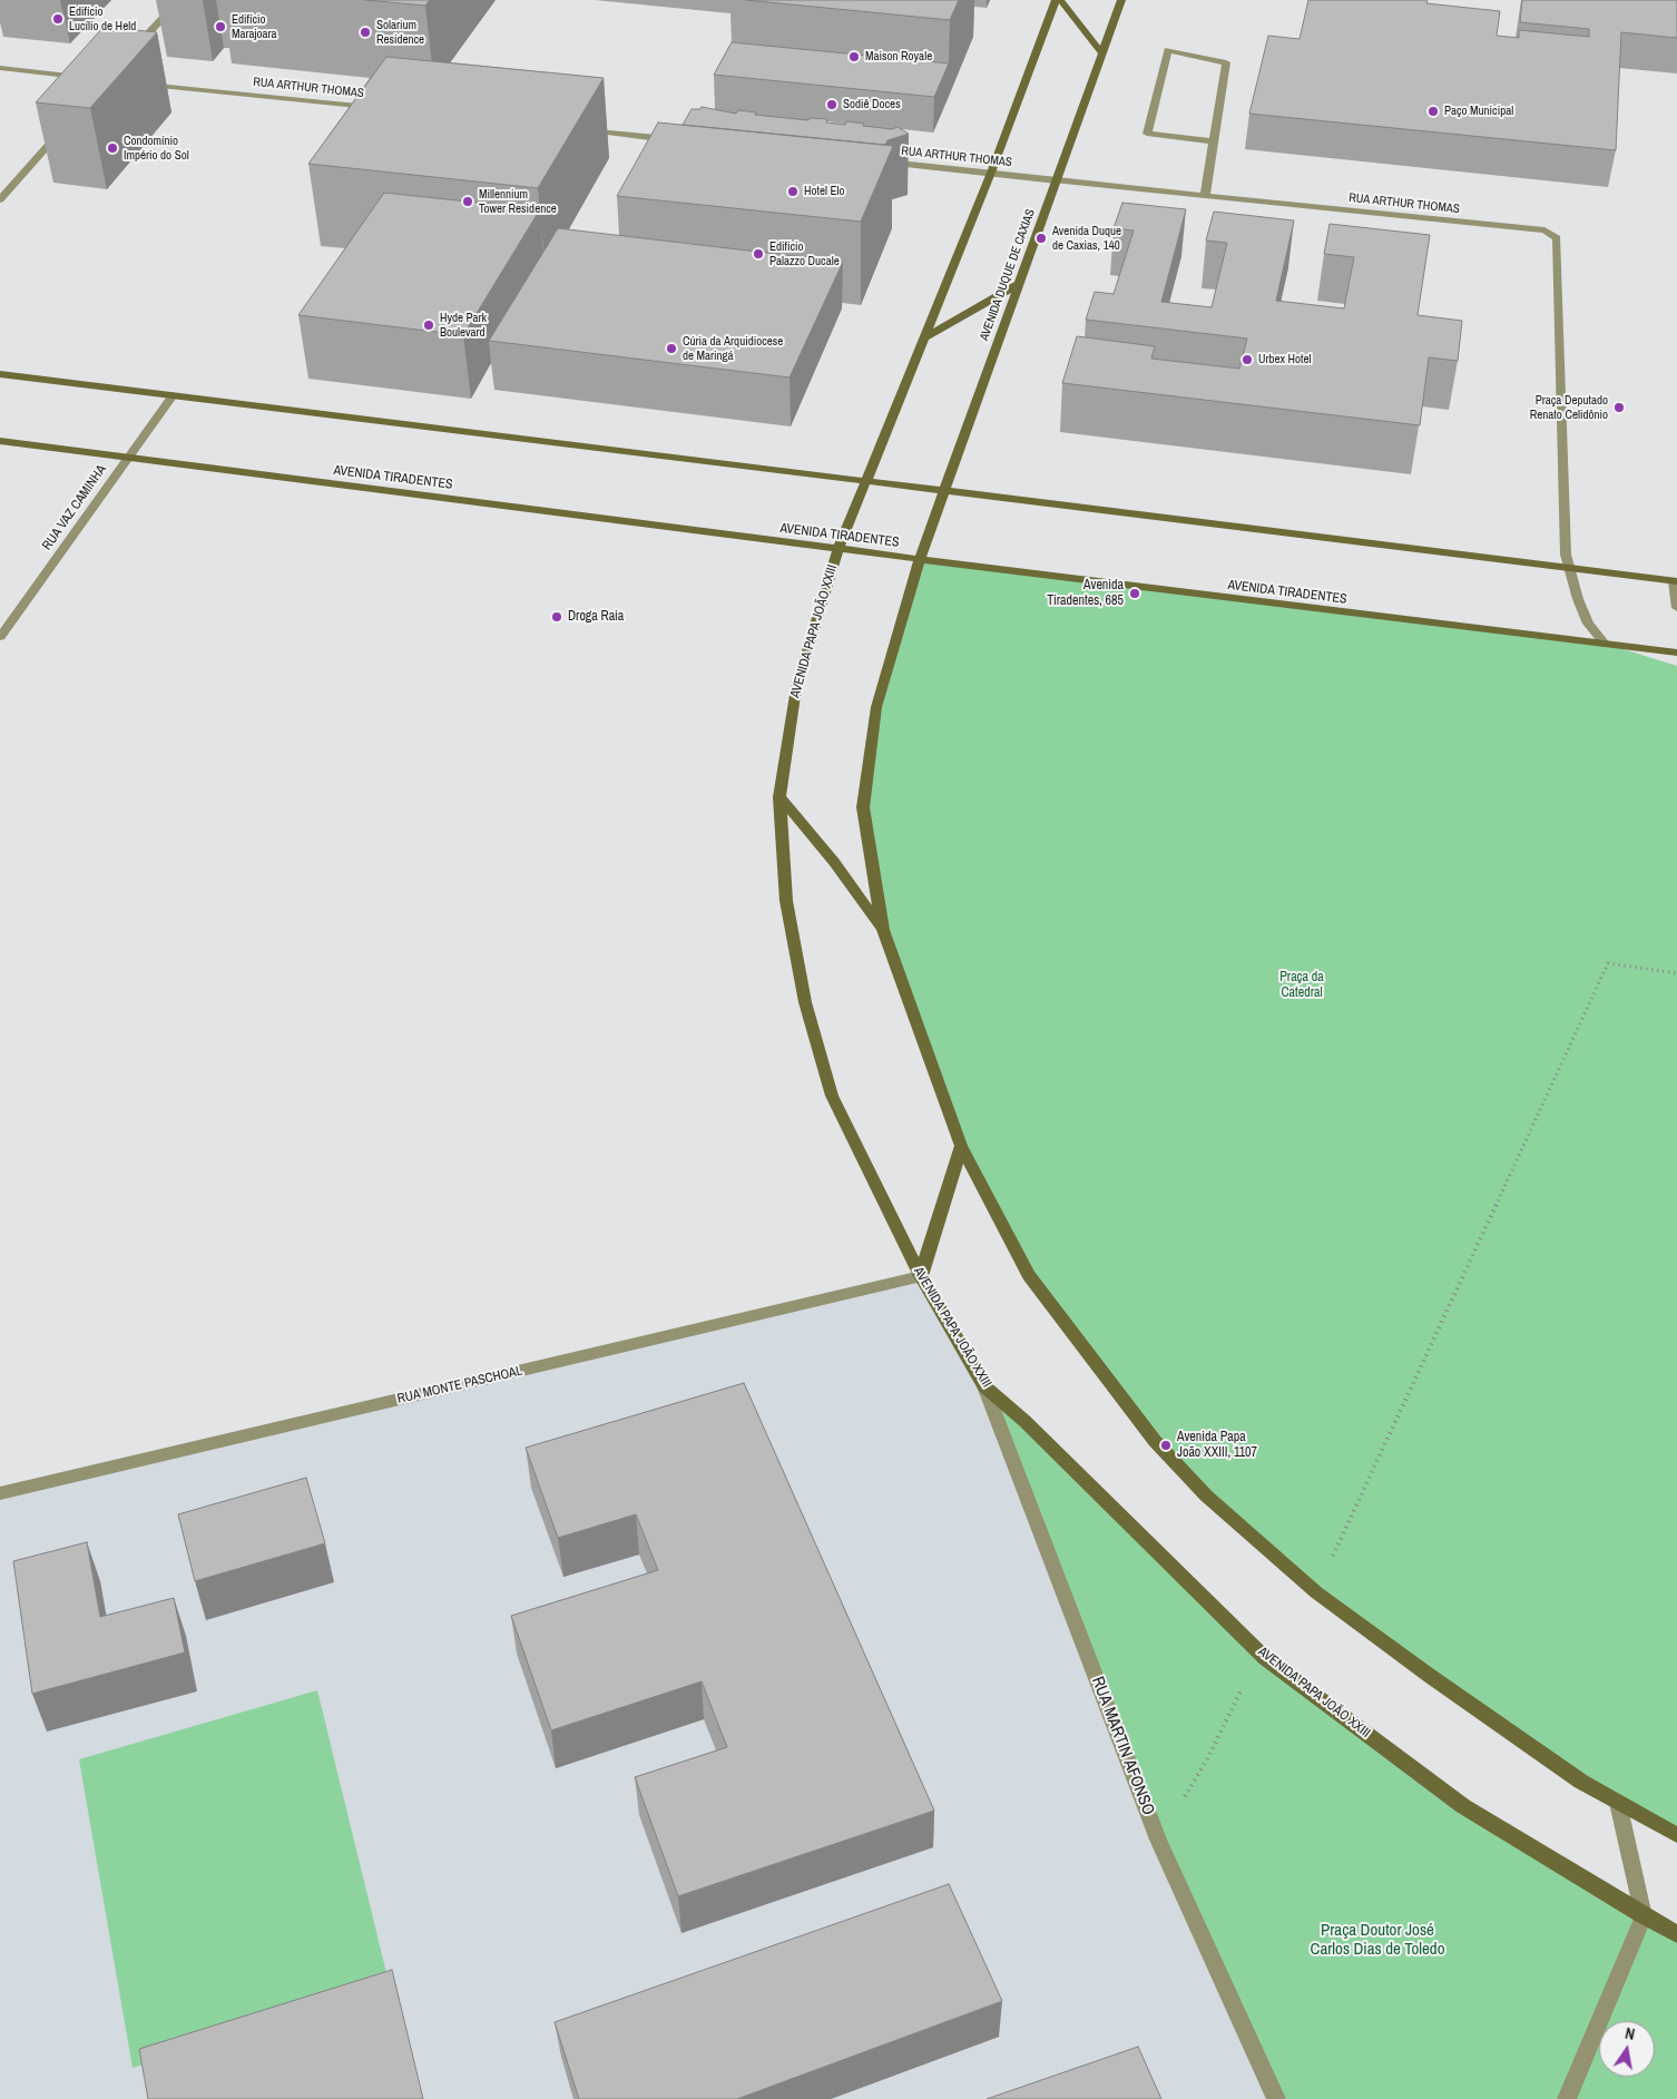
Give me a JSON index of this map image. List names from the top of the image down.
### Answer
{
  "streets": {
    "main road": ["AVENIDA DUQUE DE CAXIAS", "AVENIDA TIRADENTES", "AVENIDA PAPA JOÃO XXIII"],
    "street": [
      "RUA ARTHUR THOMAS",
      "RUA VAZ CAMINHA",
      "RUA MONTE PASCHOAL",
      "RUA MARTIN AFONSO"
    ]
  },
  "crossings": [
    ["RUA ARTHUR THOMAS", "AVENIDA DUQUE DE CAXIAS"],
    ["AVENIDA DUQUE DE CAXIAS", "AVENIDA TIRADENTES"],
    ["AVENIDA TIRADENTES", "RUA VAZ CAMINHA"],
    ["AVENIDA TIRADENTES", "AVENIDA PAPA JOÃO XXIII"],
    ["AVENIDA PAPA JOÃO XXIII", "RUA MONTE PASCHOAL"],
    ["AVENIDA PAPA JOÃO XXIII", "RUA MARTIN AFONSO"]
  ],
  "parks": ["Praça da Catedral", "Praça Doutor José Carlos Dias de Toledo"],
  "places": [
    "Edifício Lucílio de Held",
    "Edifício Marajoara",
    "Solarium Residence",
    "Maison Royale",
    "Sodiê Doces",
    "Paço Municipal",
    "Condomínio Império do Sol",
    "Hotel Elo",
    "Millennium Tower Residence",
    "Avenida Duque de Caxias, 140",
    "Edifício Palazzo Ducale",
    "Hyde Park Boulevard",
    "Cúria da Arquidiocese de Maringá",
    "Urbex Hotel",
    "Praça Deputado Renato Celidônio",
    "Avenida Tiradentes, 685",
    "Droga Raia",
    "Avenida Papa João XXIII, 1107"
  ],
  "north": "top"
}
